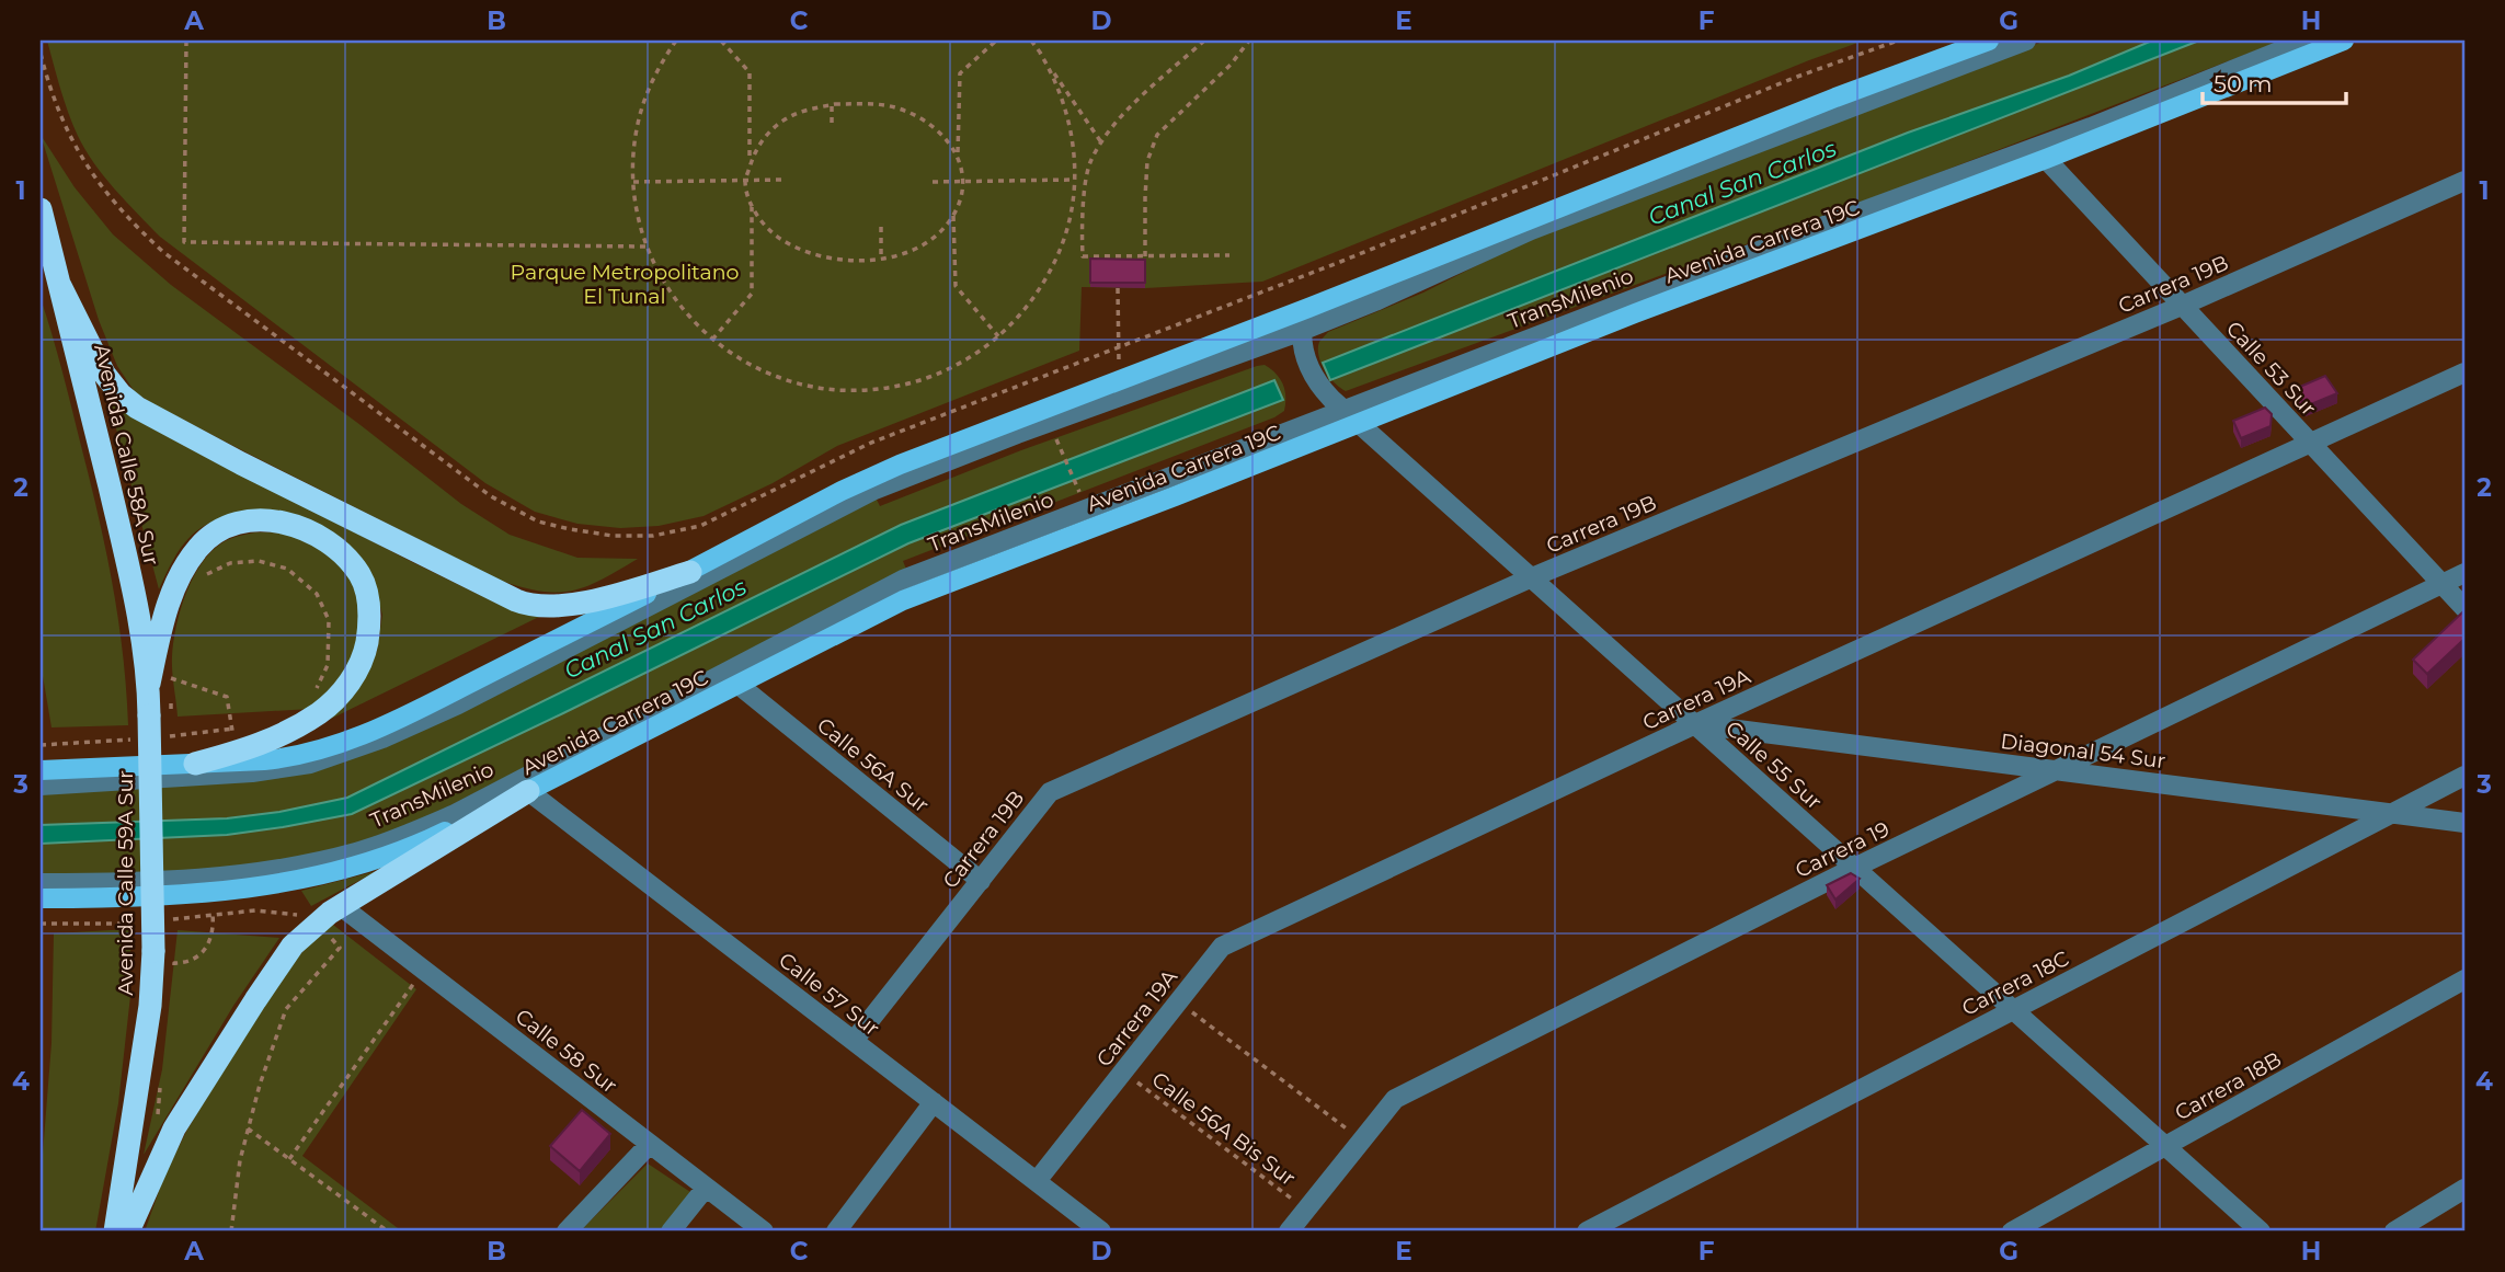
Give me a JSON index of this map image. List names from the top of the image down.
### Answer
{
  "streets": {
    "highway": ["Avenida Calle 58A Sur", "Avenida Calle 59A Sur"],
    "main road": ["Avenida Carrera 19C"],
    "street": [
      "Carrera 19B",
      "TransMilenio",
      "Calle 53 Sur",
      "Carrera 19A",
      "Diagonal 54 Sur",
      "Calle 56A Sur",
      "Calle 55 Sur",
      "Carrera 19",
      "Carrera 18C",
      "Calle 57 Sur",
      "Calle 58 Sur",
      "Carrera 18B"
    ],
    "path": ["Calle 56A Bis Sur"]
  },
  "crossings": [
    ["Avenida Carrera 19C", "Calle 53 Sur"],
    ["Avenida Carrera 19C", "Calle 56A Sur"],
    ["Avenida Carrera 19C", "Calle 55 Sur"],
    ["Avenida Carrera 19C", "Calle 57 Sur"],
    ["Carrera 19B", "Calle 53 Sur"],
    ["Carrera 19B", "Calle 56A Sur"],
    ["Carrera 19B", "Calle 55 Sur"],
    ["Carrera 19B", "Calle 57 Sur"],
    ["TransMilenio", "Calle 55 Sur"],
    ["Calle 53 Sur", "Carrera 19A"],
    ["Calle 53 Sur", "Carrera 19"],
    ["Avenida Calle 58A Sur", "Avenida Calle 59A Sur"],
    ["Carrera 19A", "Diagonal 54 Sur"],
    ["Carrera 19A", "Calle 55 Sur"],
    ["Carrera 19A", "Calle 57 Sur"],
    ["Carrera 19A", "Calle 56A Bis Sur"],
    ["Diagonal 54 Sur", "Calle 55 Sur"],
    ["Diagonal 54 Sur", "Carrera 19"],
    ["Diagonal 54 Sur", "Carrera 18C"],
    ["Calle 55 Sur", "Carrera 19"],
    ["Calle 55 Sur", "Carrera 18C"],
    ["Calle 55 Sur", "Carrera 18B"],
    ["Carrera 19", "Calle 56A Bis Sur"]
  ],
  "water": ["Canal San Carlos"],
  "parks": ["Parque Metropolitano El Tunal"],
  "scale_bar": "50 m",
  "grid": {
    "columns": [
      "A",
      "B",
      "C",
      "D",
      "E",
      "F",
      "G",
      "H"
    ],
    "rows": [
      "1",
      "2",
      "3",
      "4"
    ]
  }
}
